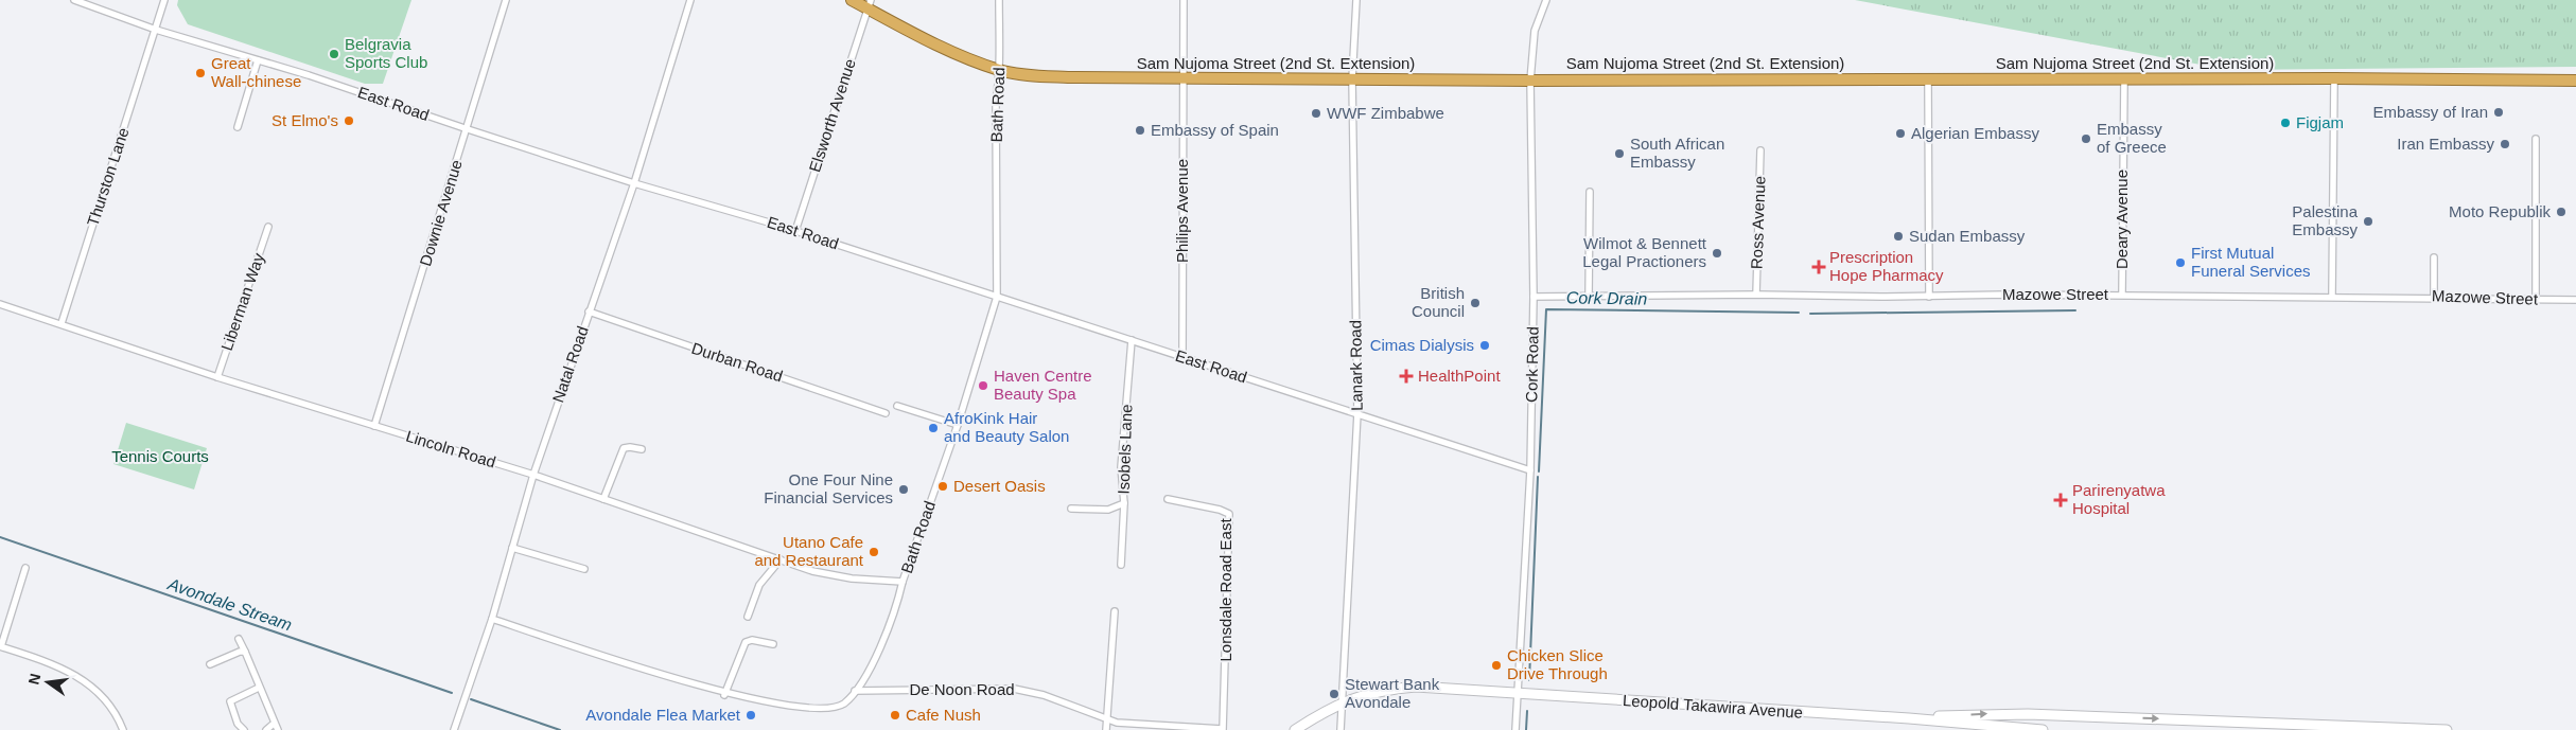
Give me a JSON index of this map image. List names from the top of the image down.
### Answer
{
  "streets": {
    "highway": ["Sam Nujoma Street (2nd St. Extension)"],
    "main road": ["Leopold Takawira Avenue"],
    "street": [
      "East Road",
      "Bath Road",
      "Elsworth Avenue",
      "Thurston Lane",
      "Philips Avenue",
      "Downie Avenue",
      "Deary Avenue",
      "Ross Avenue",
      "Mazowe Street",
      "Liberman Way",
      "Durban Road",
      "Natal Road",
      "Cork Road",
      "Lanark Road",
      "Lincoln Road",
      "Isobels Lane",
      "Lonsdale Road East",
      "De Noon Road"
    ]
  },
  "crossings": [
    ["Sam Nujoma Street (2nd St. Extension)", "Bath Road"],
    ["Sam Nujoma Street (2nd St. Extension)", "Elsworth Avenue"],
    ["Sam Nujoma Street (2nd St. Extension)", "Philips Avenue"],
    ["Sam Nujoma Street (2nd St. Extension)", "Deary Avenue"],
    ["Sam Nujoma Street (2nd St. Extension)", "Cork Road"],
    ["Sam Nujoma Street (2nd St. Extension)", "Lanark Road"],
    ["East Road", "Bath Road"],
    ["East Road", "Elsworth Avenue"],
    ["East Road", "Thurston Lane"],
    ["East Road", "Philips Avenue"],
    ["East Road", "Downie Avenue"],
    ["East Road", "Natal Road"],
    ["East Road", "Cork Road"],
    ["East Road", "Lanark Road"],
    ["East Road", "Isobels Lane"],
    ["Bath Road", "Natal Road"],
    ["Bath Road", "Lincoln Road"],
    ["Bath Road", "De Noon Road"],
    ["Thurston Lane", "Lincoln Road"],
    ["Downie Avenue", "Lincoln Road"],
    ["Deary Avenue", "Mazowe Street"],
    ["Ross Avenue", "Mazowe Street"],
    ["Mazowe Street", "Cork Road"],
    ["Liberman Way", "Lincoln Road"],
    ["Durban Road", "Natal Road"],
    ["Natal Road", "Lincoln Road"],
    ["Cork Road", "Leopold Takawira Avenue"],
    ["Lanark Road", "Leopold Takawira Avenue"],
    ["Lonsdale Road East", "De Noon Road"]
  ],
  "one_way": ["Leopold Takawira Avenue"],
  "water": ["Cork Drain", "Avondale Stream"],
  "parks": ["Tennis Courts"],
  "places": {
    "other": [
      "Belgravia Sports Club",
      "Great Wall-chinese",
      "Embassy of Iran",
      "WWF Zimbabwe",
      "St Elmo's",
      "Figjam",
      "Embassy of Spain",
      "Algerian Embassy",
      "Embassy of Greece",
      "Iran Embassy",
      "South African Embassy",
      "Moto Republik",
      "Palestina Embassy",
      "Sudan Embassy",
      "Wilmot & Bennett Legal Practioners",
      "First Mutual Funeral Services",
      "British Council",
      "Cimas Dialysis",
      "Haven Centre Beauty Spa",
      "AfroKink Hair and Beauty Salon",
      "Desert Oasis",
      "One Four Nine Financial Services",
      "Utano Cafe and Restaurant",
      "Chicken Slice Drive Through",
      "Stewart Bank Avondale",
      "Avondale Flea Market",
      "Cafe Nush"
    ],
    "health": ["Prescription Hope Pharmacy", "HealthPoint", "Parirenyatwa Hospital"]
  },
  "north": "left"
}
